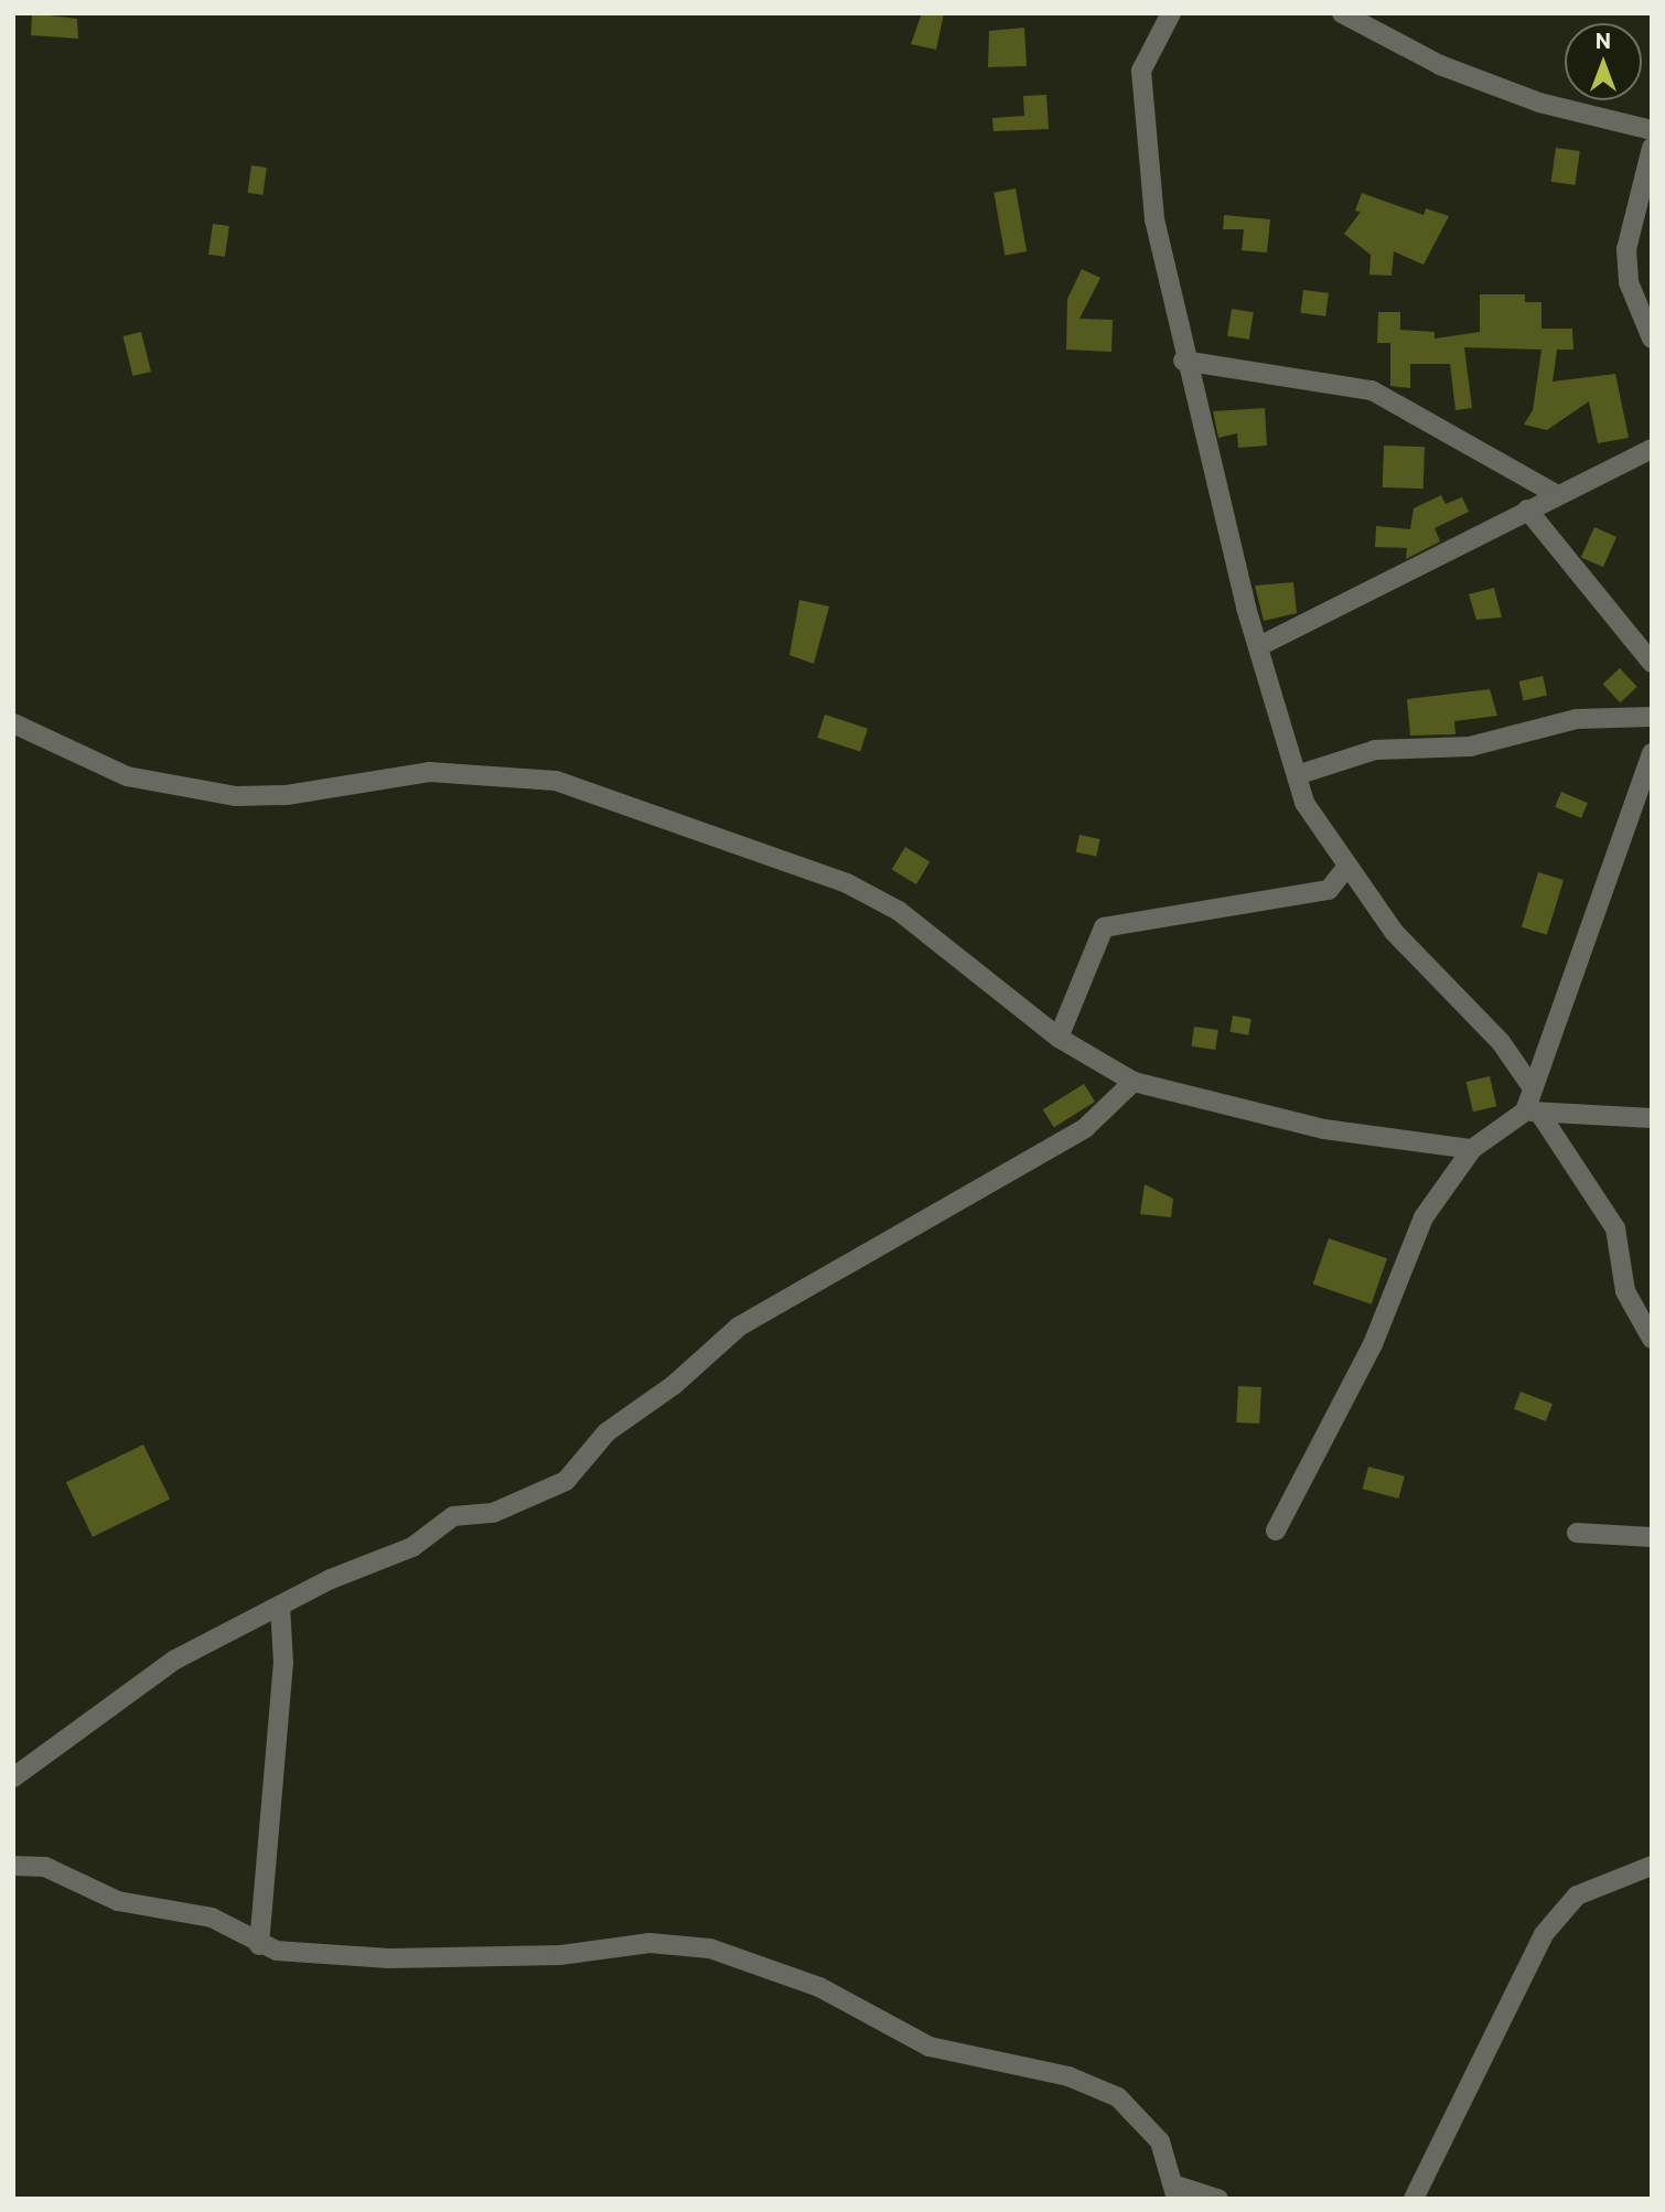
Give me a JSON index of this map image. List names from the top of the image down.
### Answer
{
  "north": "top"
}
